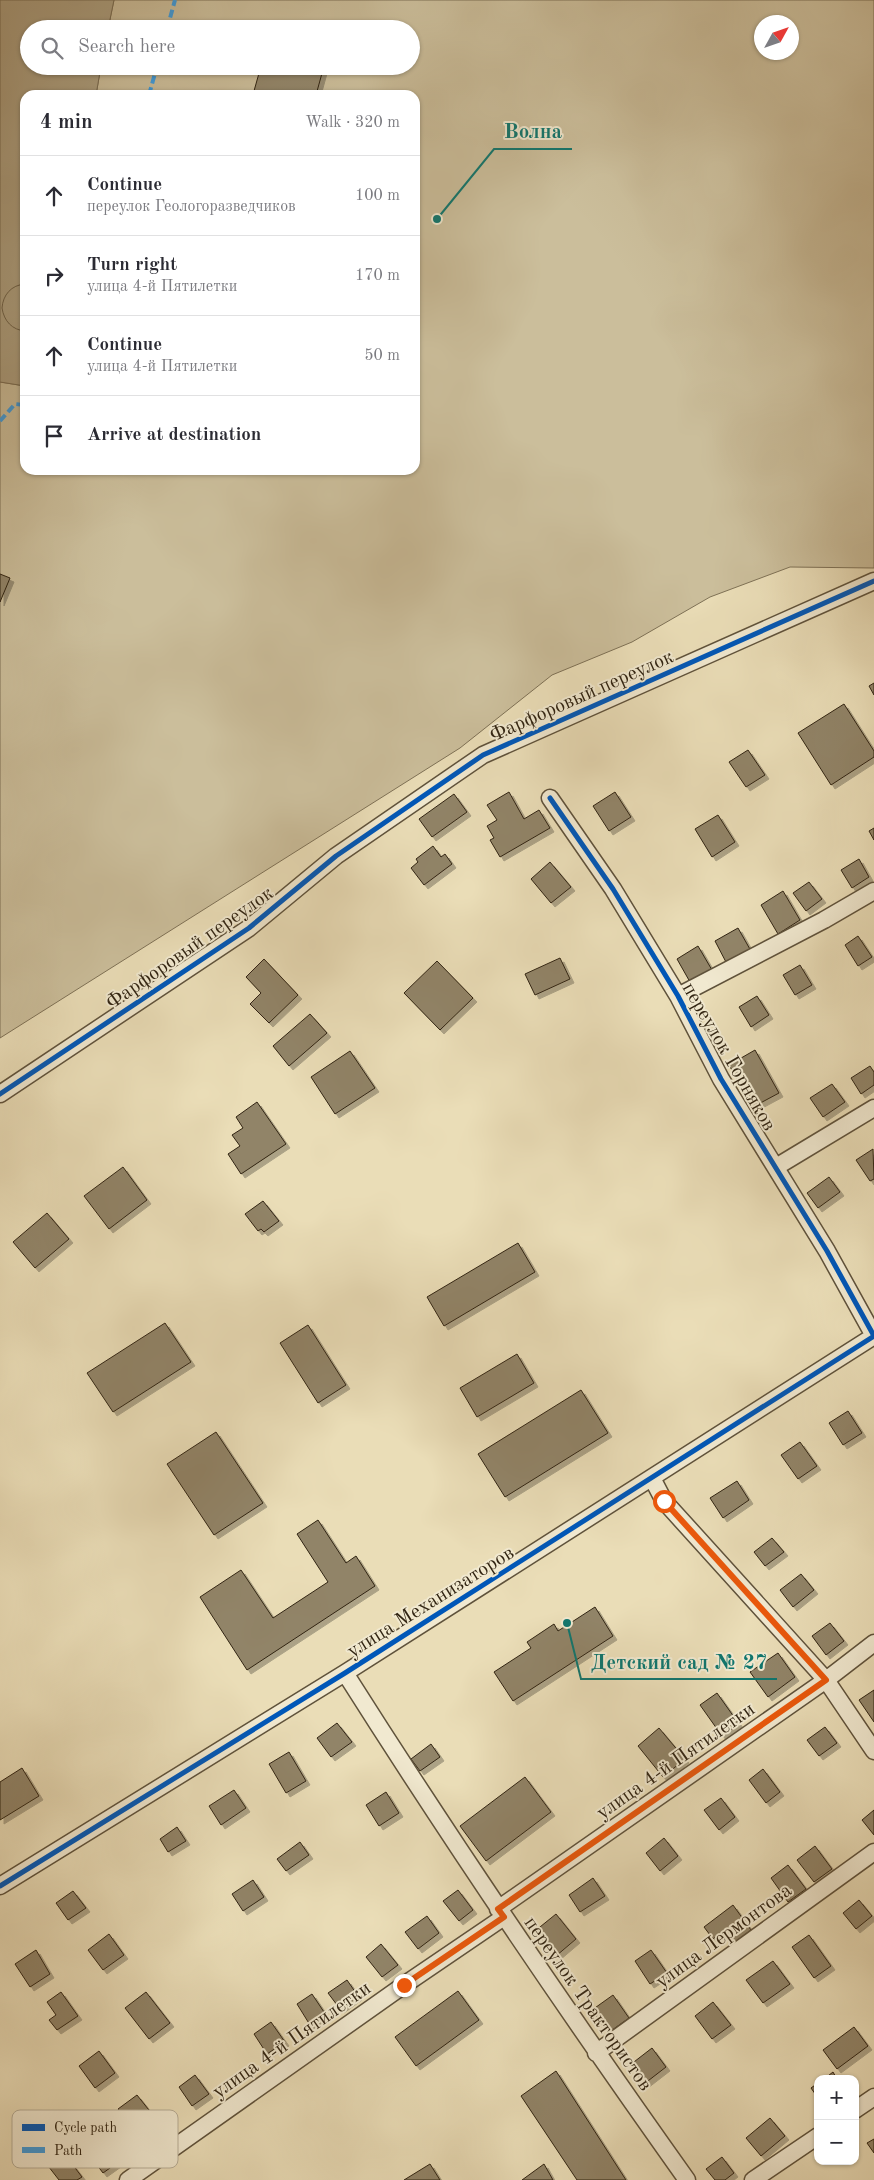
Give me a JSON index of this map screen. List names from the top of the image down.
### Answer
{
  "streets": {
    "street": [
      "Фарфоровый переулок",
      "переулок Горняков",
      "улица Механизаторов",
      "улица 4-й Пятилетки",
      "улица Лермонтова",
      "переулок Трактористов"
    ]
  },
  "crossings": [
    ["переулок Горняков", "улица Механизаторов"],
    ["улица Механизаторов", "переулок Трактористов"],
    ["улица 4-й Пятилетки", "переулок Трактористов"],
    ["улица Лермонтова", "переулок Трактористов"]
  ],
  "places": ["Волна", "Детский сад № 27"],
  "legend": ["Cycle path", "Path"],
  "north": "top right",
  "page": {
    "search": "Search here",
    "heading": ["4 min", "Walk · 320 m"],
    "list": [
      ["Continue", "переулок Геологоразведчиков", "100 m"],
      ["Turn right", "улица 4-й Пятилетки", "170 m"],
      ["Continue", "улица 4-й Пятилетки", "50 m"],
      "Arrive at destination"
    ],
    "map_buttons": ["+", "−"]
  }
}
